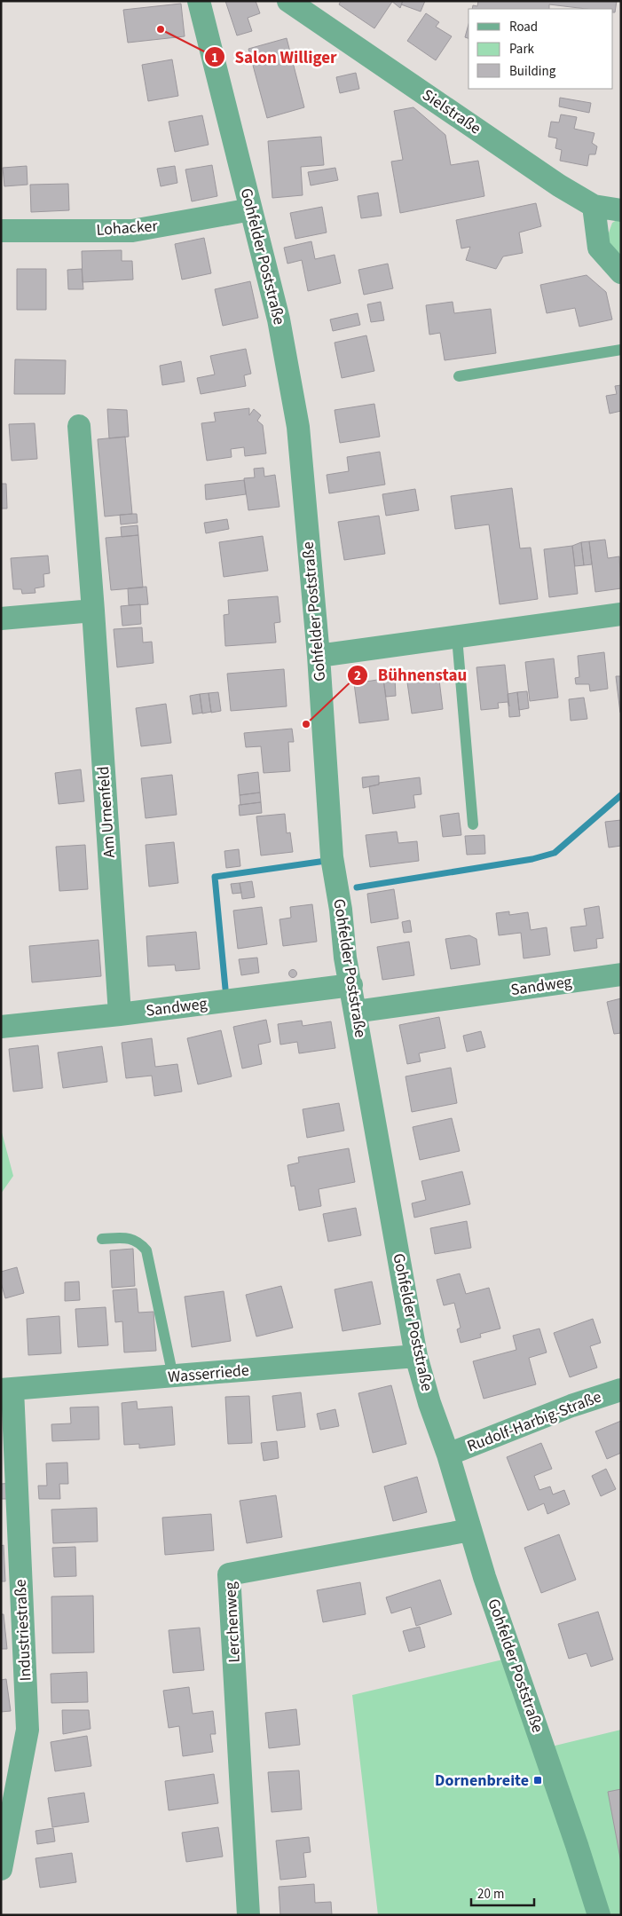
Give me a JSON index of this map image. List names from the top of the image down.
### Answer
{
  "streets": {
    "street": [
      "Sielstraße",
      "Lohacker",
      "Gohfelder Poststraße",
      "Am Urnenfeld",
      "Sandweg",
      "Wasserriede",
      "Rudolf-Harbig-Straße",
      "Lerchenweg",
      "Industriestraße"
    ]
  },
  "crossings": [
    ["Lohacker", "Gohfelder Poststraße"],
    ["Gohfelder Poststraße", "Sandweg"],
    ["Gohfelder Poststraße", "Wasserriede"],
    ["Gohfelder Poststraße", "Rudolf-Harbig-Straße"],
    ["Gohfelder Poststraße", "Lerchenweg"],
    ["Am Urnenfeld", "Sandweg"],
    ["Wasserriede", "Industriestraße"]
  ],
  "places": {
    "other": ["Salon Williger", "Bühnenstau"],
    "transit": ["Dornenbreite"]
  },
  "legend": ["Road", "Park", "Building"],
  "scale_bar": "20 m"
}
